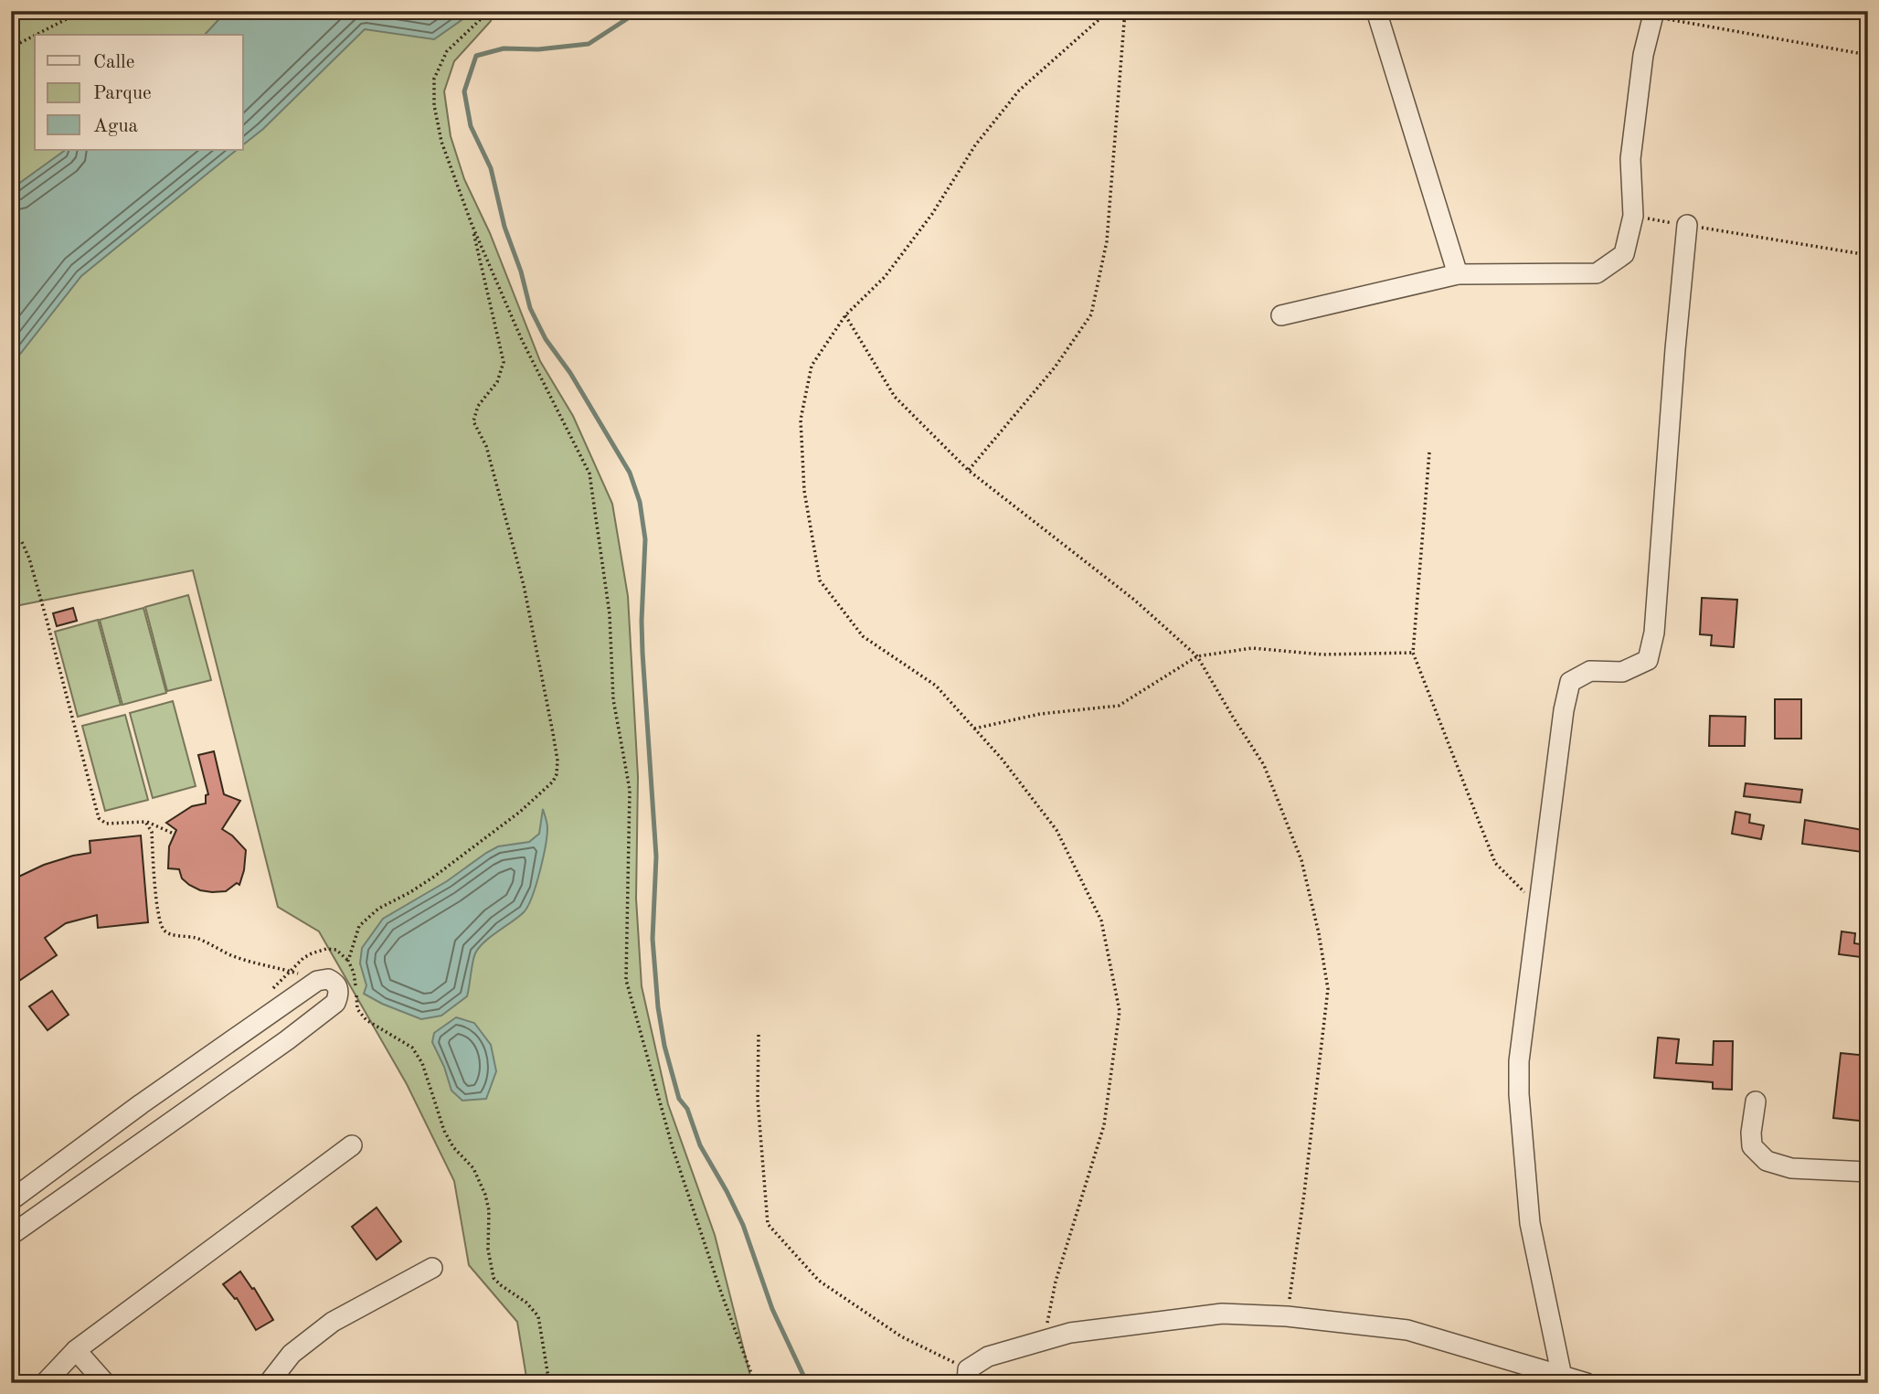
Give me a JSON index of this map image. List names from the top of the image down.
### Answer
{
  "legend": ["Calle", "Parque", "Agua"]
}
